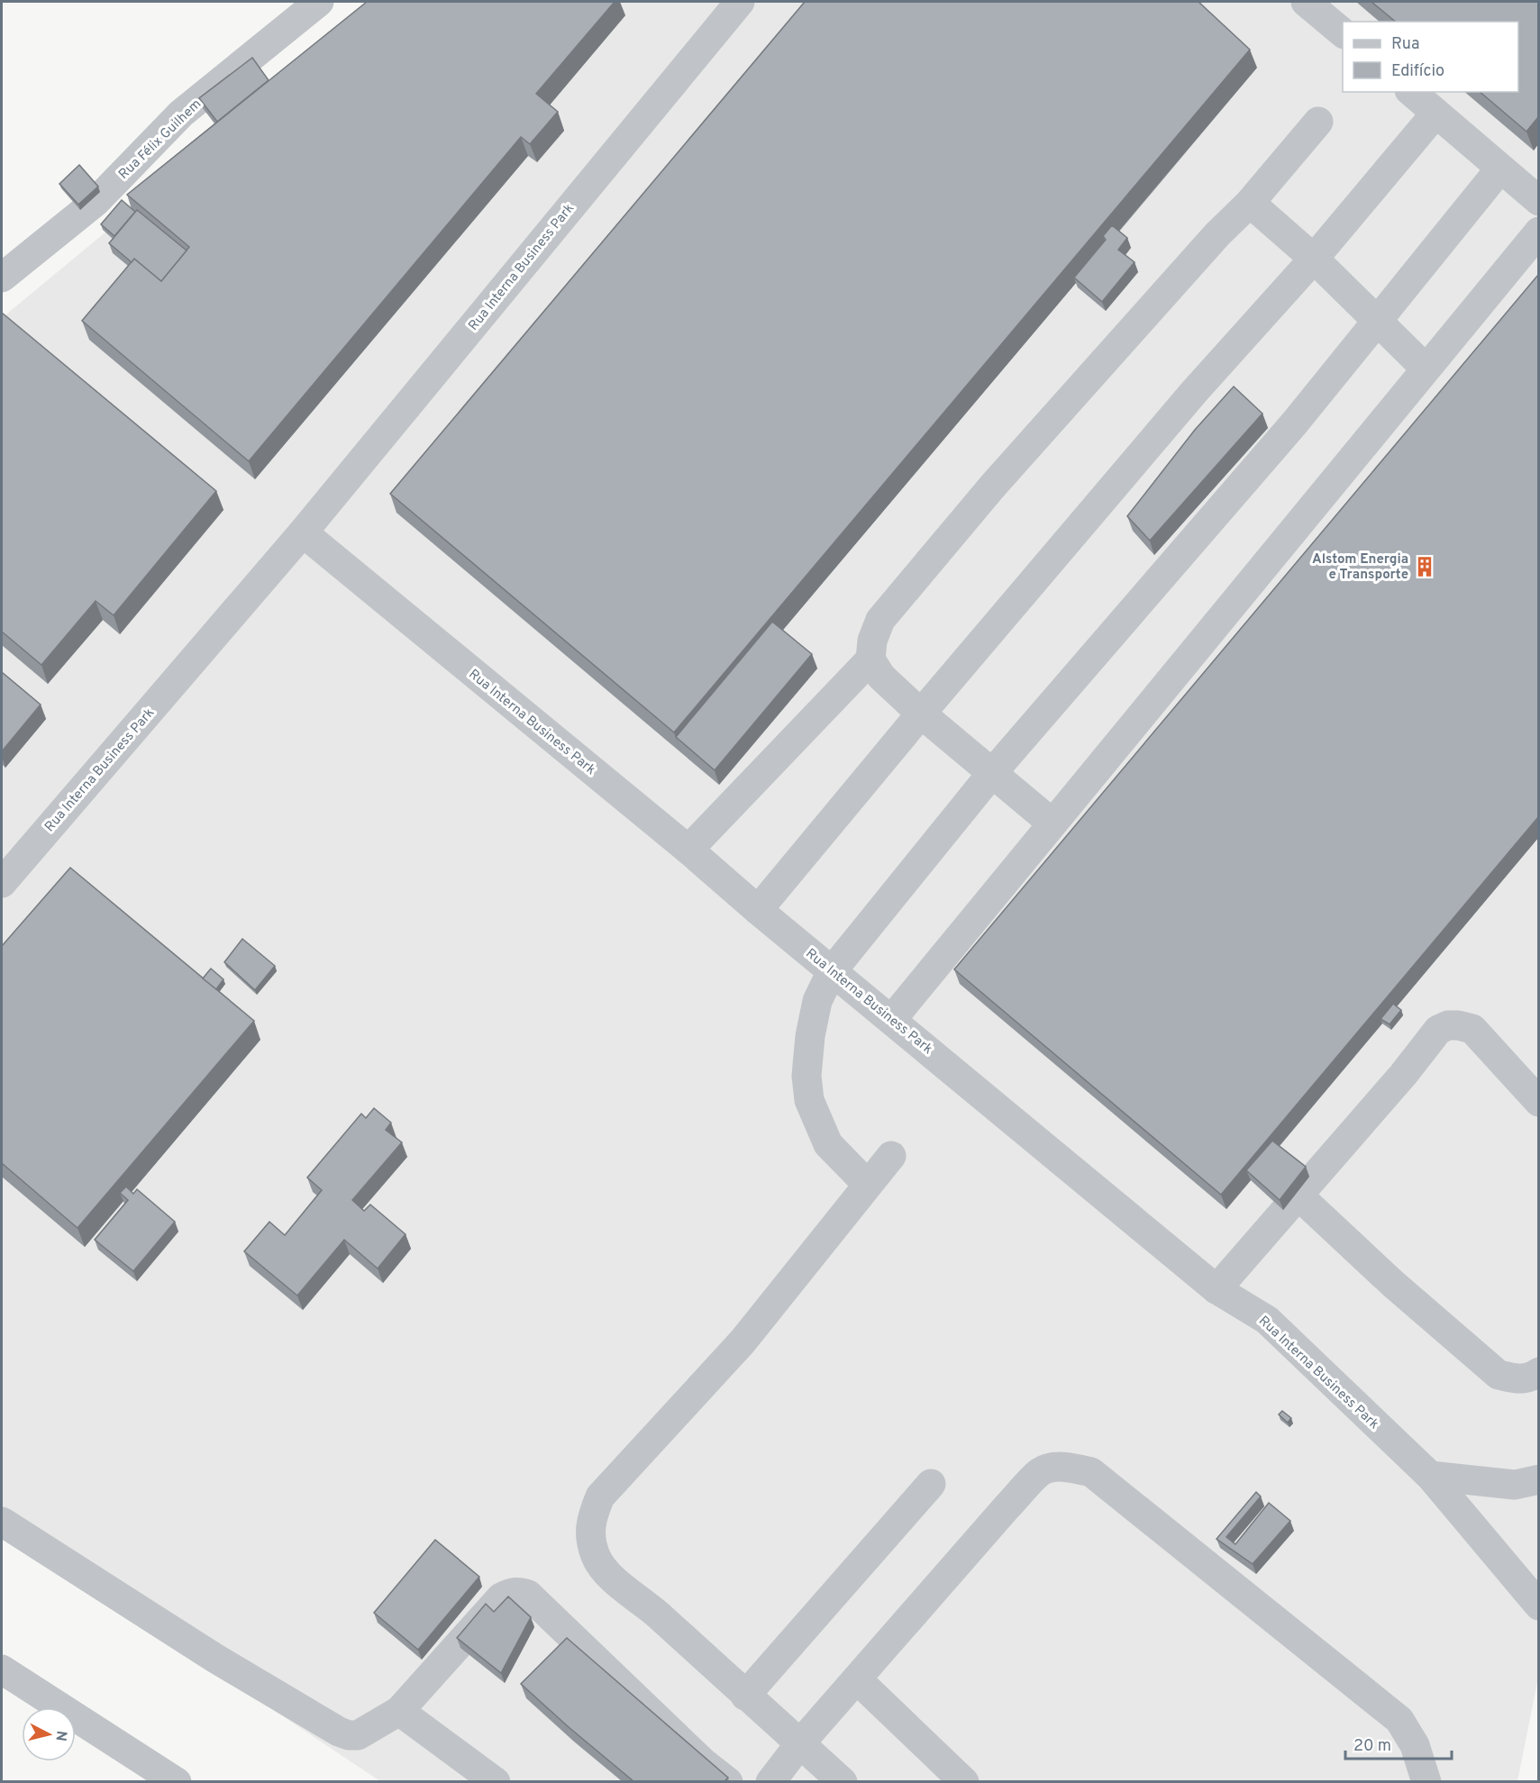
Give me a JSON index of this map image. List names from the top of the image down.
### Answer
{
  "streets": {
    "street": ["Rua Félix Guilhem", "Rua Interna Business Park"]
  },
  "places": {
    "building": ["Alstom Energia e Transporte"]
  },
  "legend": ["Rua", "Edifício"],
  "scale_bar": "20 m",
  "north": "right"
}
